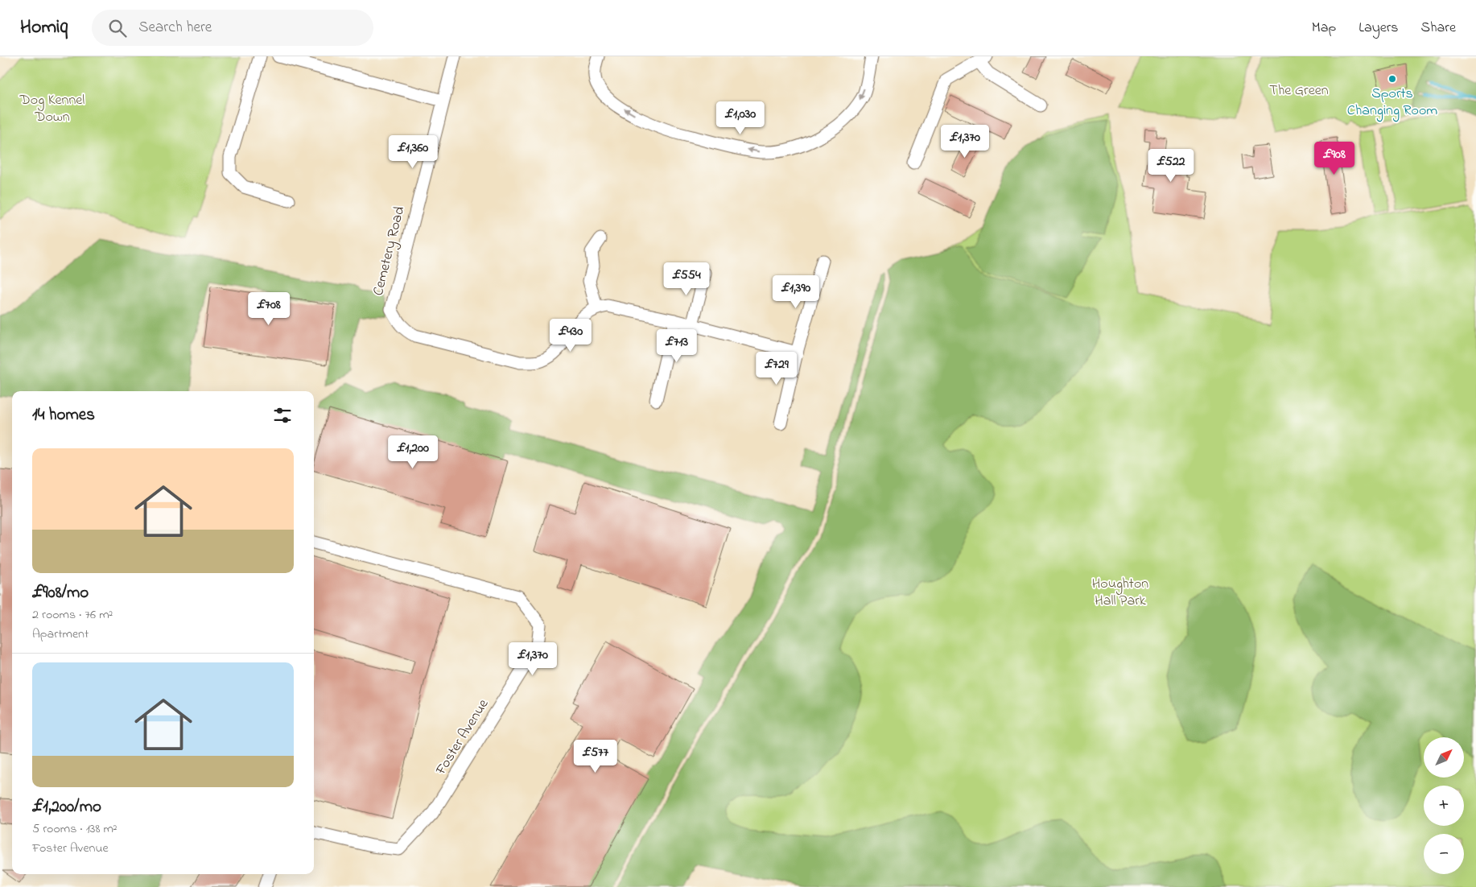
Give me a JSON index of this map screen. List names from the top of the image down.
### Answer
{
  "streets": {
    "street": ["Cemetery Road", "Foster Avenue"]
  },
  "parks": ["The Green", "Dog Kennel Down", "Houghton Hall Park"],
  "places": ["Sports Changing Room"],
  "north": "top right",
  "page": {
    "header": "Homiq",
    "search": "Search here",
    "nav": ["Map", "Layers", "Share"],
    "price": [
      "£1,030",
      "£1,370",
      "£1,360",
      "£908",
      "£522",
      "£554",
      "£1,390",
      "£708",
      "£430",
      "£713",
      "£729",
      "£1,200",
      "£1,370",
      "£577"
    ],
    "heading": "14 homes",
    "list": [
      {
        "name": "£908/mo",
        "note": "2 rooms · 76 m² · Apartment"
      },
      {
        "name": "£1,200/mo",
        "note": "5 rooms · 138 m² · Foster Avenue"
      }
    ],
    "map_buttons": ["+", "−"]
  }
}
